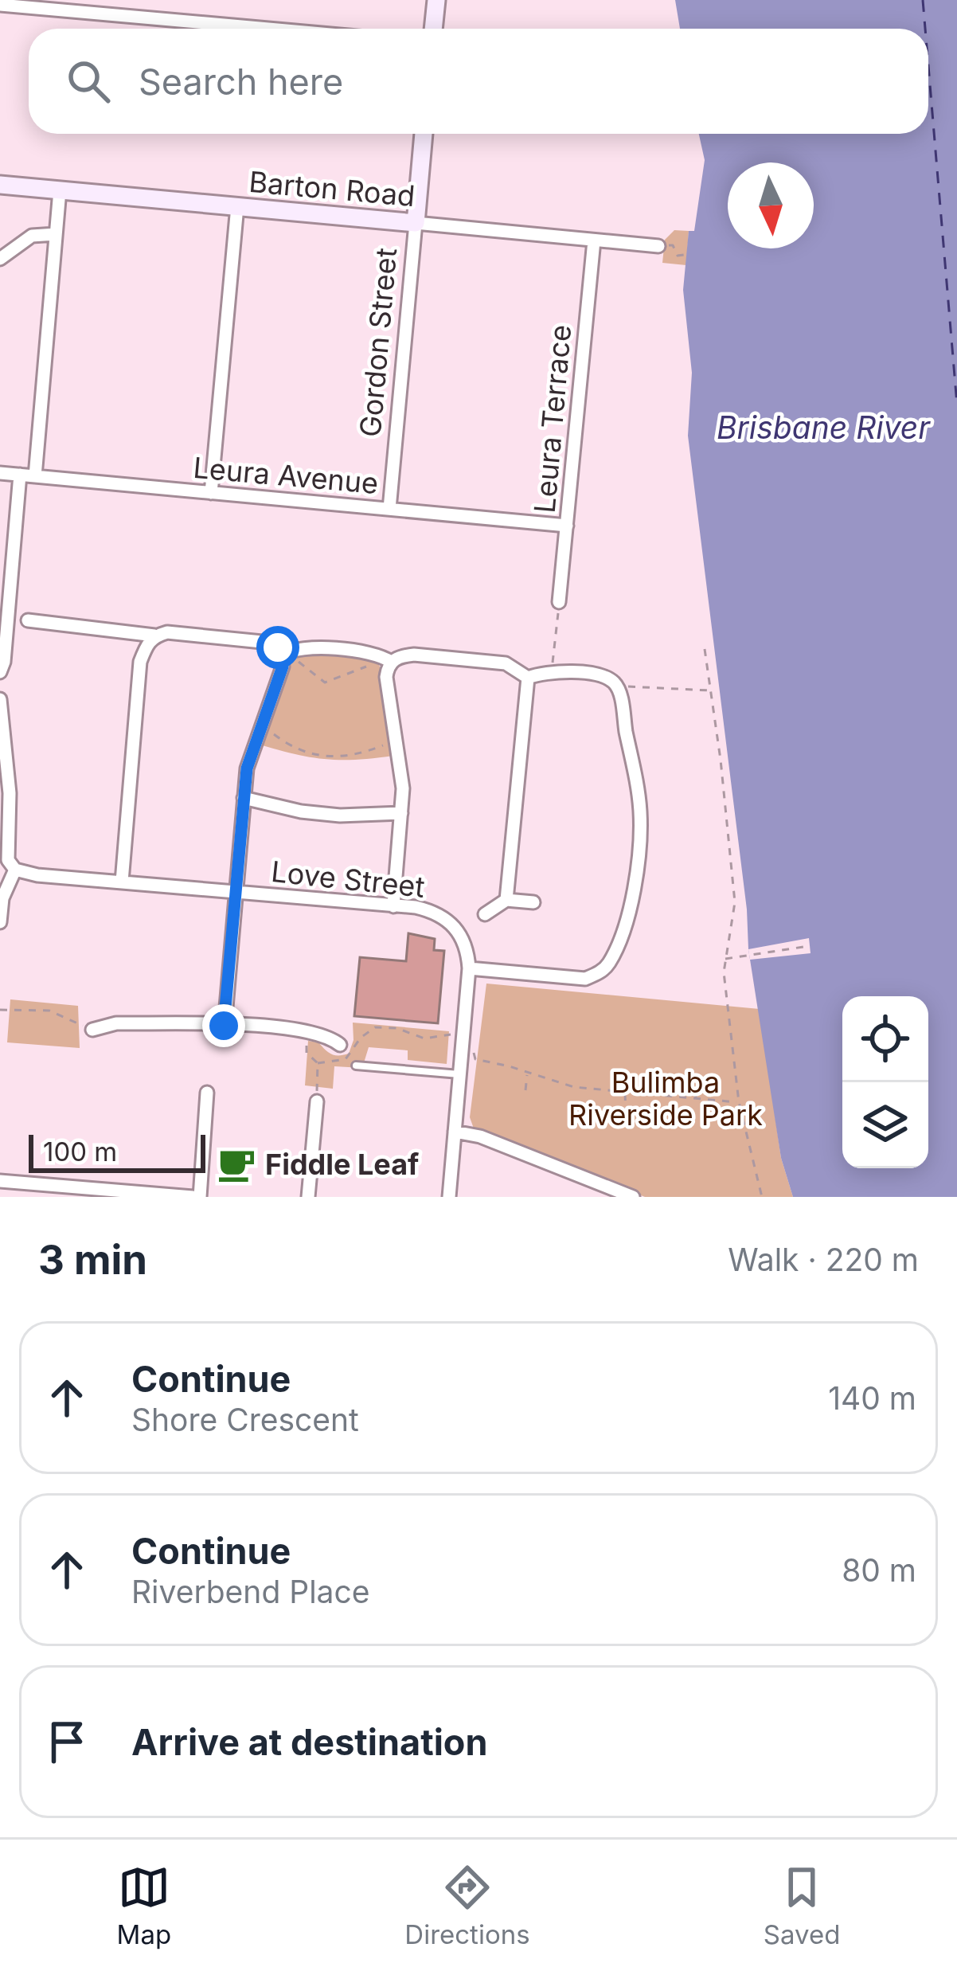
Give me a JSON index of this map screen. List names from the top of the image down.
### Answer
{
  "streets": {
    "street": [
      "Barton Road",
      "Gordon Street",
      "Leura Terrace",
      "Leura Avenue",
      "Love Street"
    ]
  },
  "crossings": [
    ["Barton Road", "Gordon Street"],
    ["Barton Road", "Leura Terrace"],
    ["Gordon Street", "Leura Avenue"],
    ["Leura Terrace", "Leura Avenue"]
  ],
  "water": ["Brisbane River"],
  "parks": ["Bulimba Riverside Park"],
  "places": {
    "cafe": ["Fiddle Leaf"]
  },
  "scale_bar": "100 m",
  "north": "bottom",
  "page": {
    "search": "Search here",
    "scale": "100 m",
    "heading": ["3 min", "Walk · 220 m"],
    "list": [
      ["Continue", "Shore Crescent", "140 m"],
      ["Continue", "Riverbend Place", "80 m"],
      "Arrive at destination"
    ],
    "nav": ["Map", "Directions", "Saved"]
  }
}
